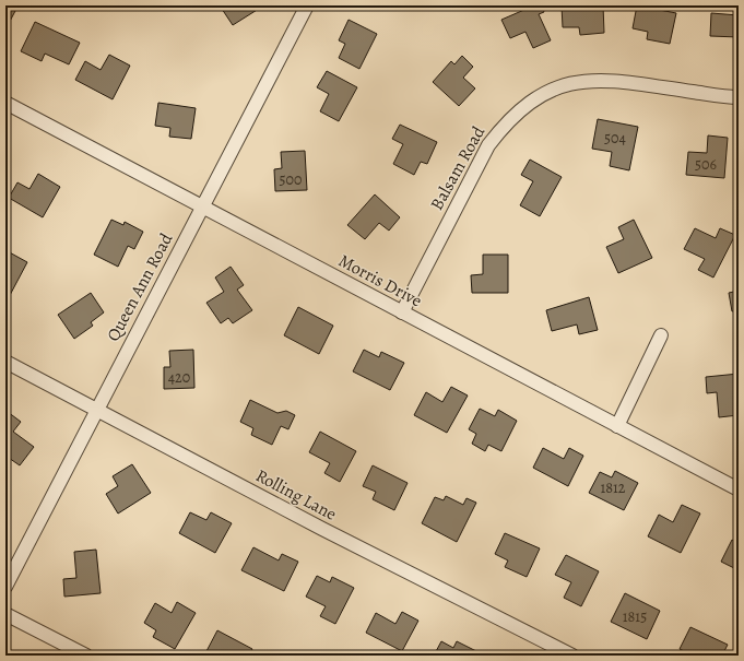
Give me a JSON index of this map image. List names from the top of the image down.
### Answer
{
  "streets": {
    "street": [
      "Balsam Road",
      "Morris Drive",
      "Queen Ann Road",
      "Rolling Lane"
    ]
  },
  "crossings": [
    ["Balsam Road", "Morris Drive"],
    ["Morris Drive", "Queen Ann Road"],
    ["Queen Ann Road", "Rolling Lane"]
  ],
  "house_numbers": [
    "504",
    "506",
    "500",
    "420",
    "1812",
    "1815"
  ]
}
